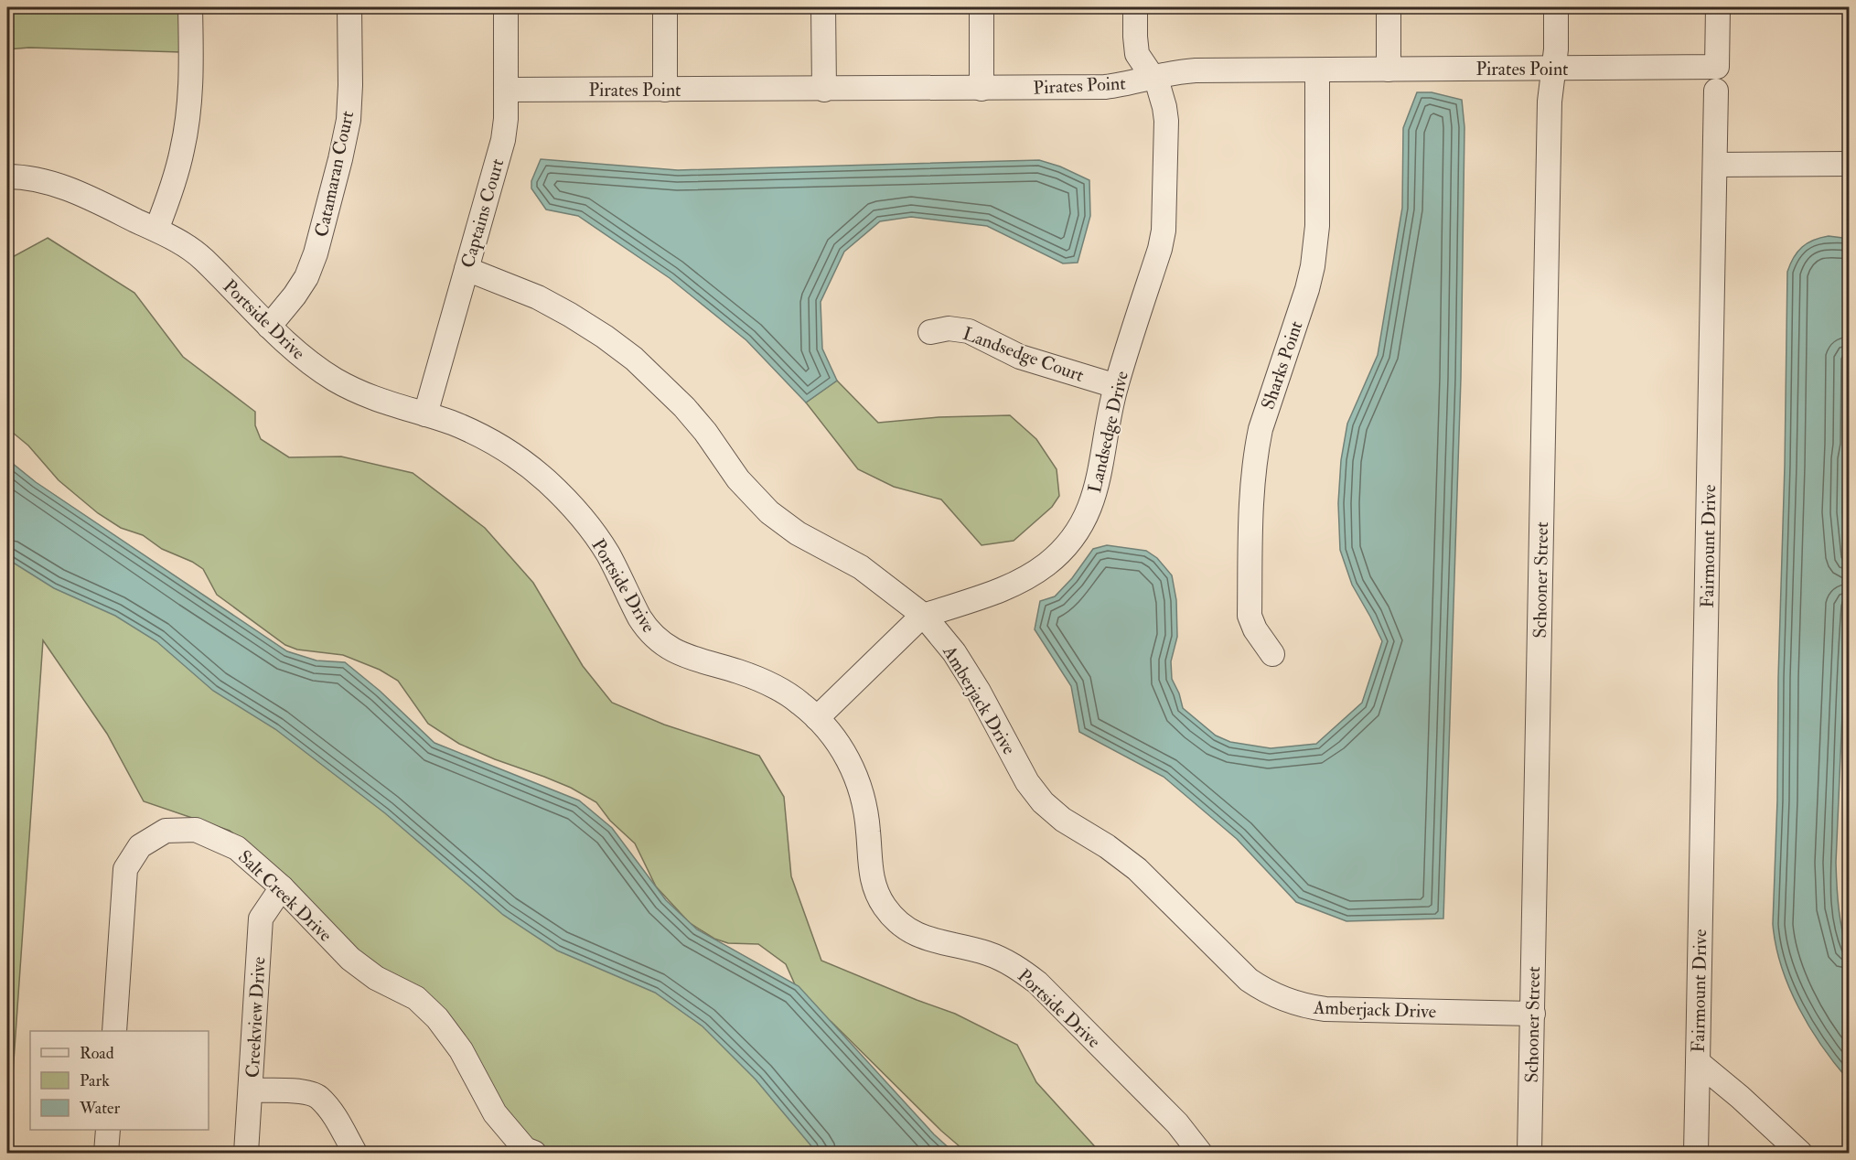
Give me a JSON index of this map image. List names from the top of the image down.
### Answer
{
  "streets": {
    "street": [
      "Pirates Point",
      "Catamaran Court",
      "Captains Court",
      "Portside Drive",
      "Landsedge Court",
      "Sharks Point",
      "Landsedge Drive",
      "Fairmount Drive",
      "Schooner Street",
      "Amberjack Drive",
      "Salt Creek Drive",
      "Creekview Drive"
    ]
  },
  "crossings": [
    ["Pirates Point", "Captains Court"],
    ["Pirates Point", "Sharks Point"],
    ["Pirates Point", "Landsedge Drive"],
    ["Pirates Point", "Schooner Street"],
    ["Catamaran Court", "Portside Drive"],
    ["Captains Court", "Portside Drive"],
    ["Captains Court", "Amberjack Drive"],
    ["Portside Drive", "Landsedge Drive"],
    ["Landsedge Court", "Landsedge Drive"],
    ["Landsedge Drive", "Amberjack Drive"],
    ["Schooner Street", "Amberjack Drive"],
    ["Salt Creek Drive", "Creekview Drive"]
  ],
  "legend": ["Road", "Park", "Water"]
}
